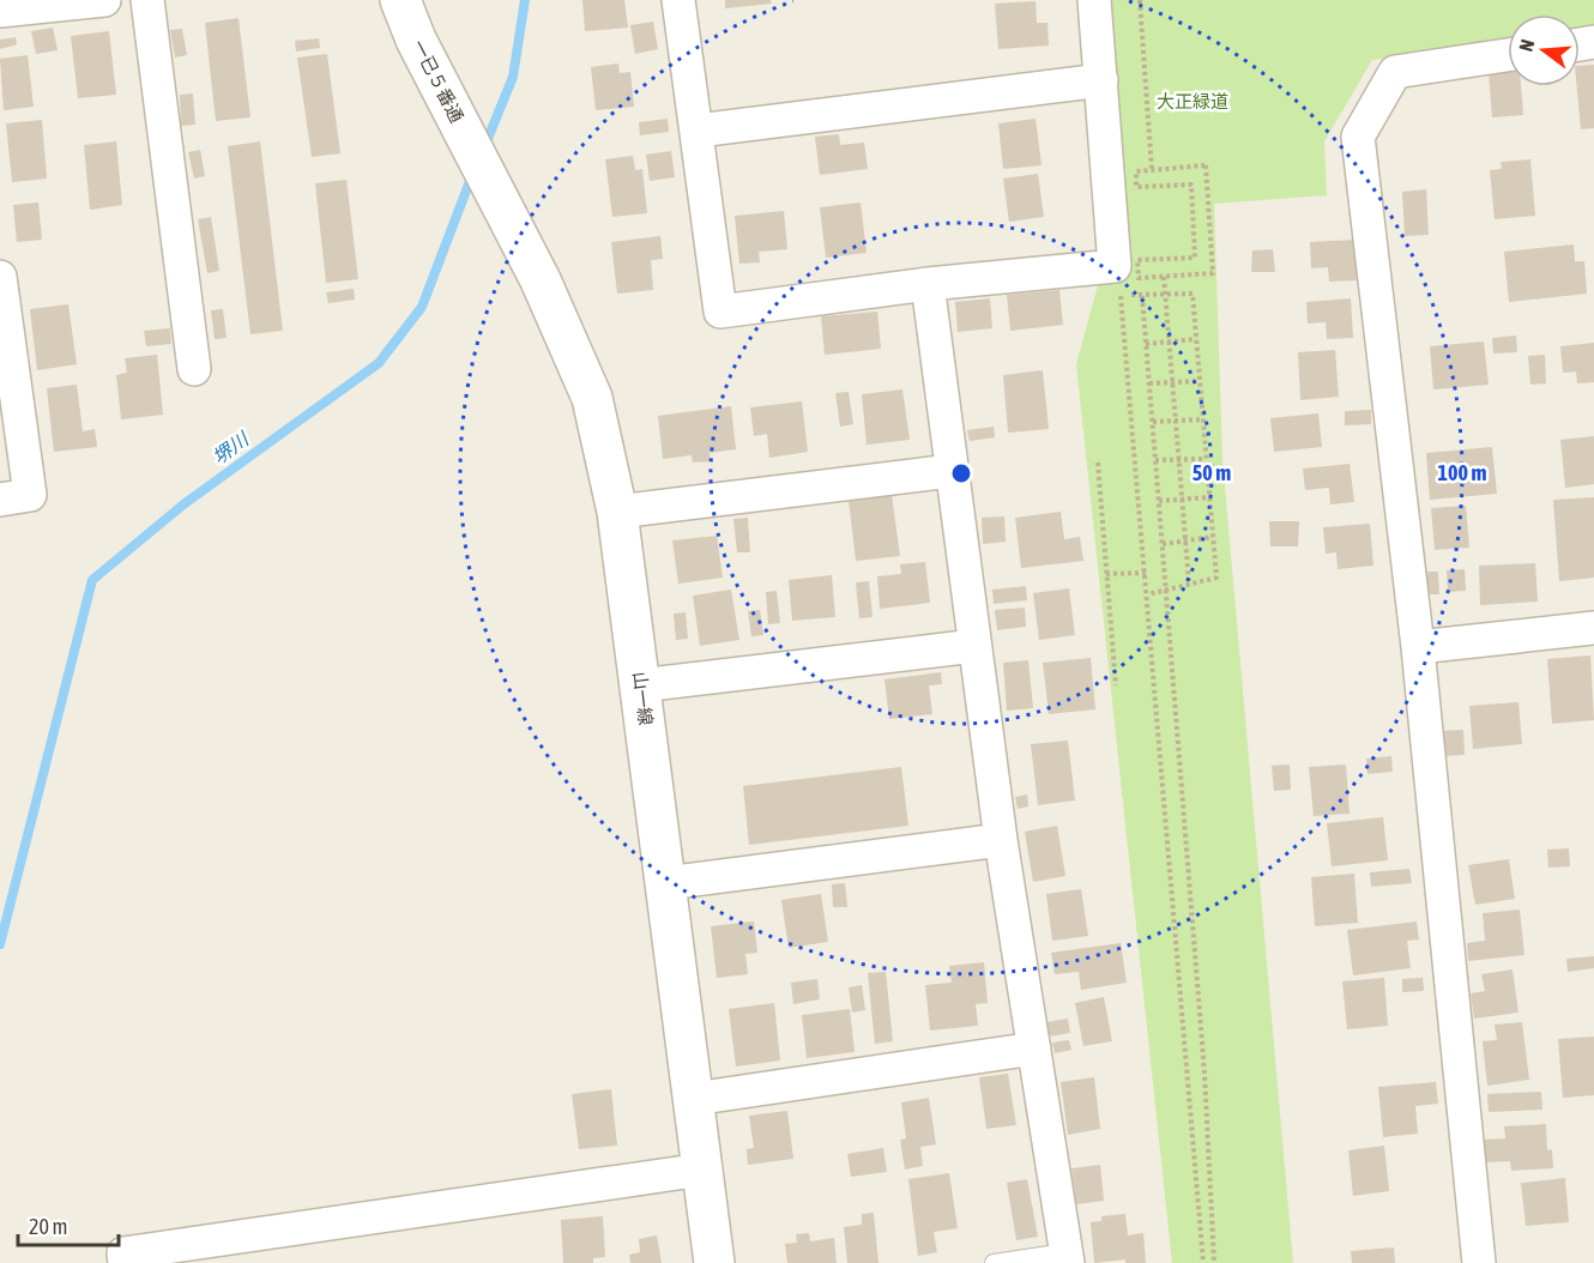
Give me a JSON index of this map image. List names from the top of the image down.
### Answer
{
  "streets": {
    "street": ["一已５番通", "山一線"]
  },
  "crossings": [
    ["一已５番通", "山一線"]
  ],
  "water": ["堺川"],
  "parks": ["大正緑道"],
  "scale_bar": "20 m",
  "north": "left",
  "rings": ["50 m", "100 m"]
}
